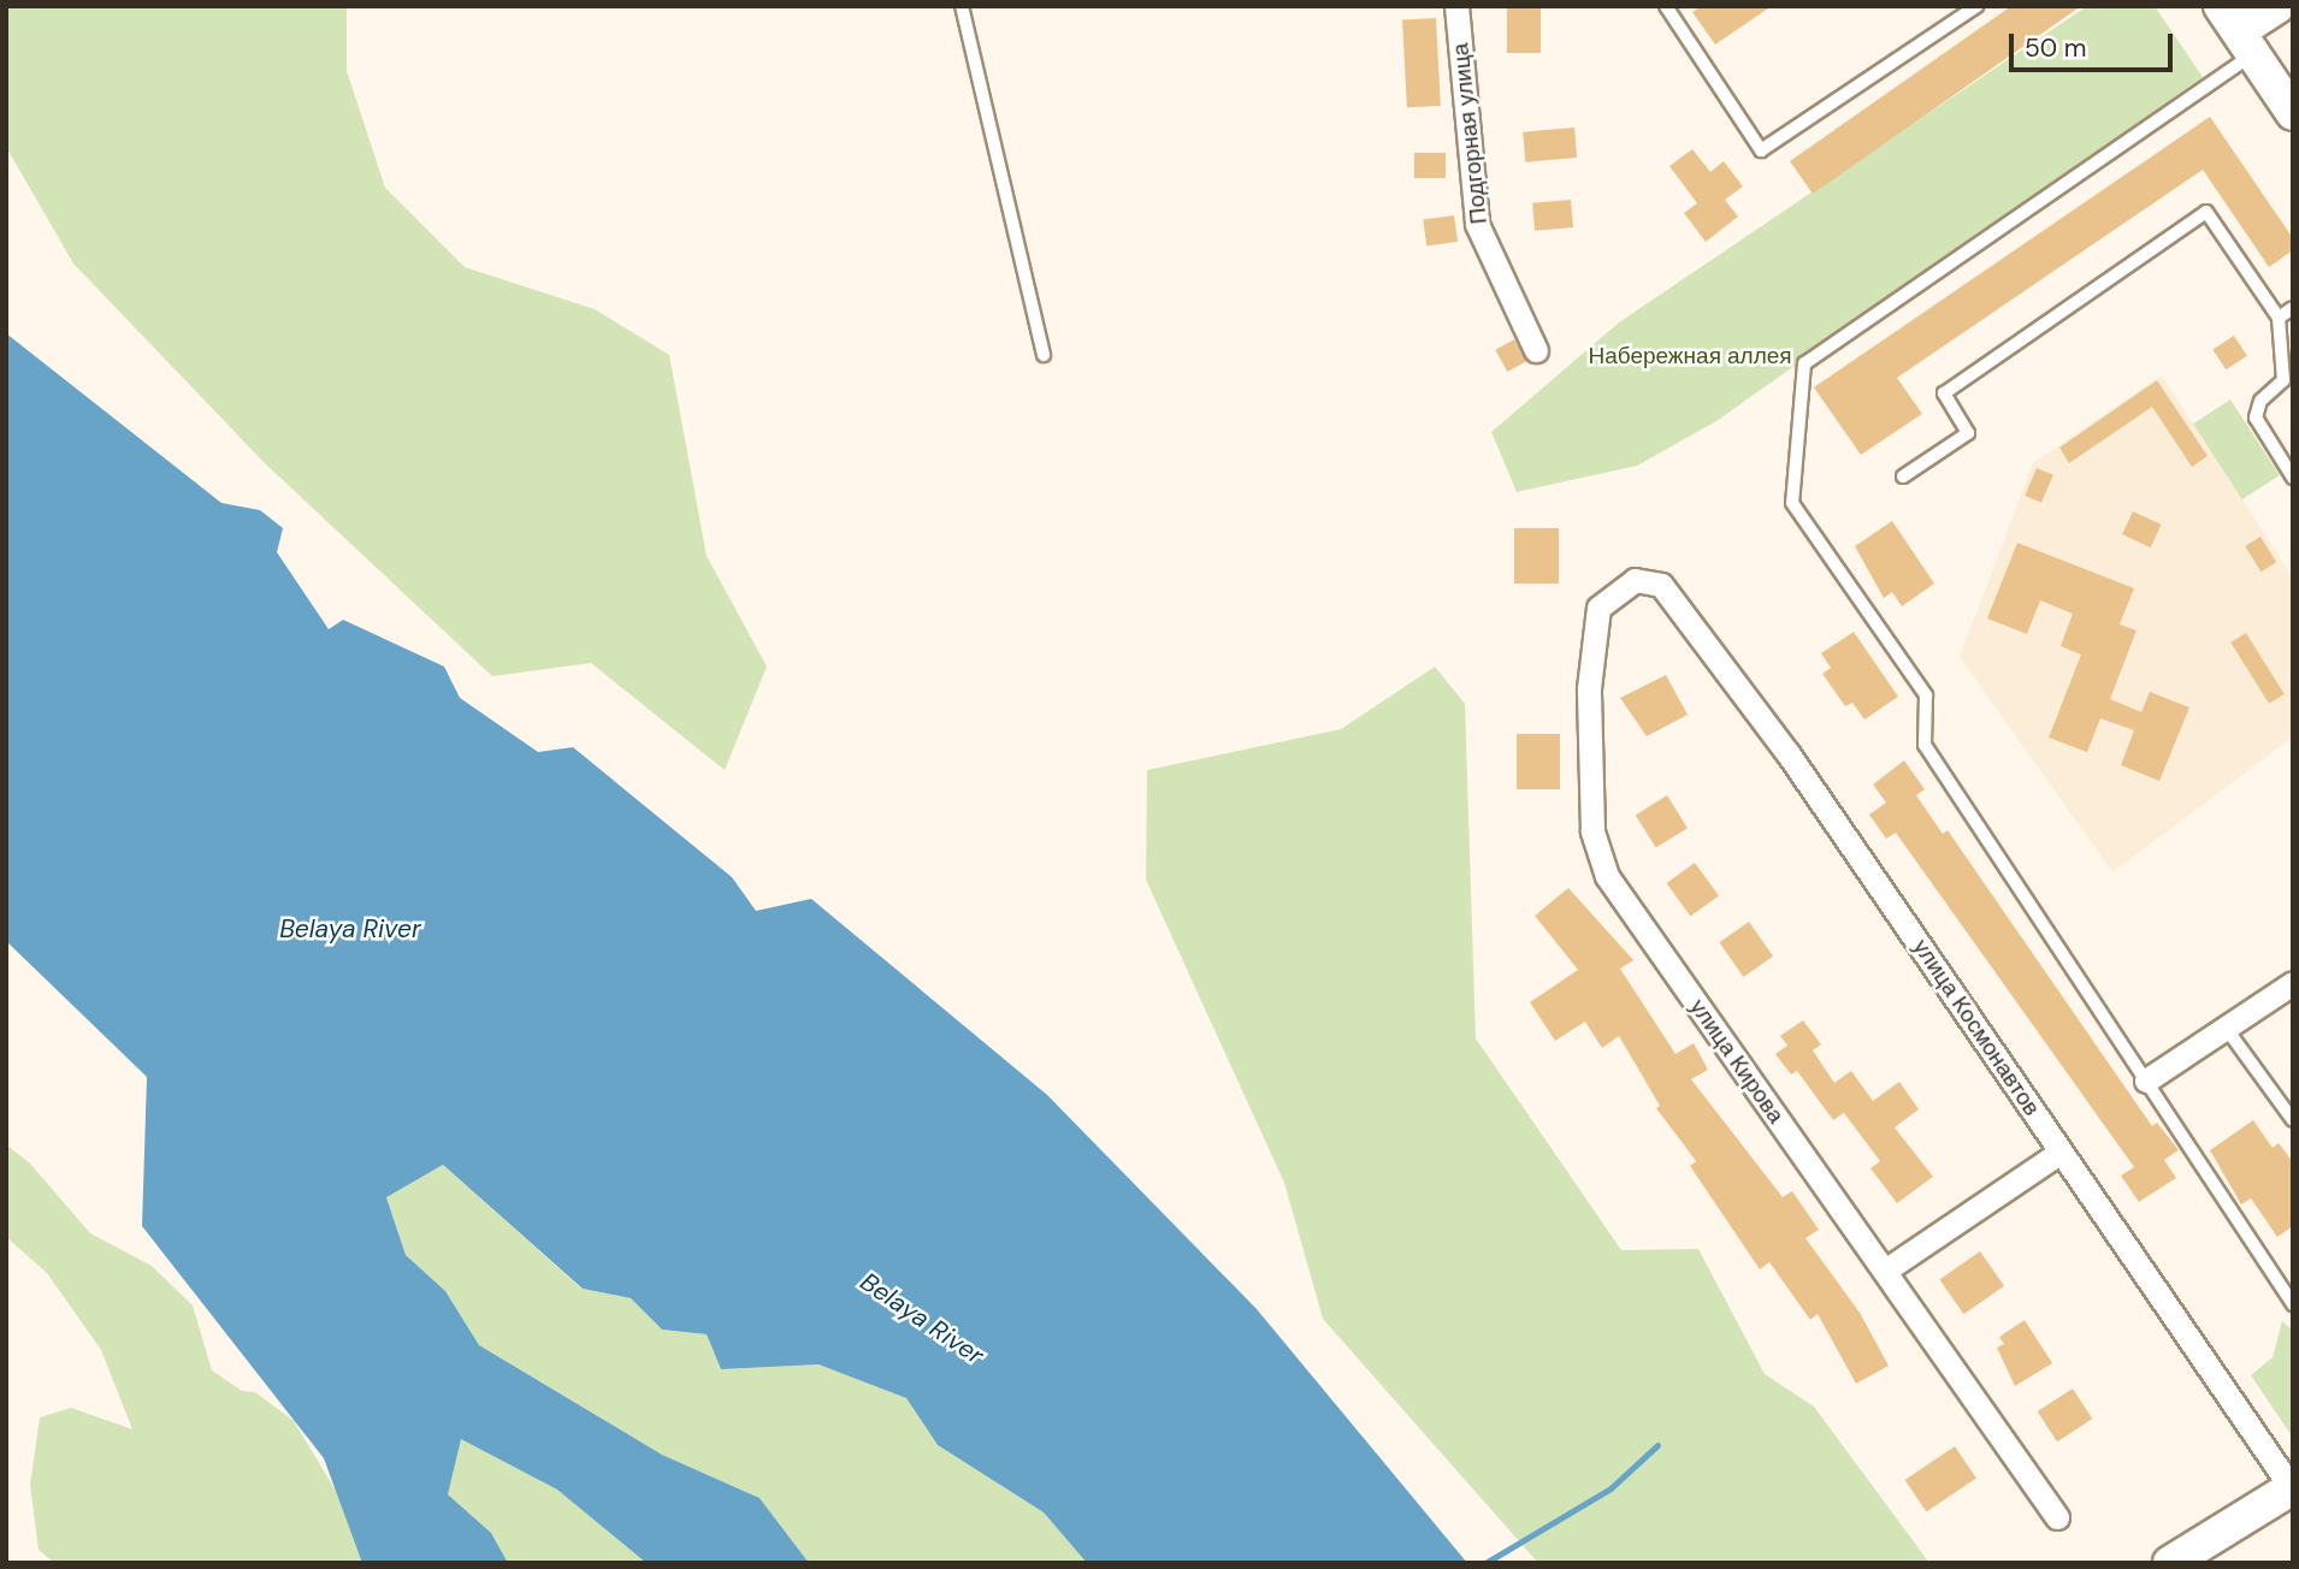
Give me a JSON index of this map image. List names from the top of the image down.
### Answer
{
  "streets": {
    "street": ["Подгорная улица", "улица Космонавтов", "улица Кирова"]
  },
  "crossings": [
    ["улица Космонавтов", "улица Кирова"]
  ],
  "water": ["Belaya River"],
  "parks": ["Набережная аллея"],
  "scale_bar": "50 m"
}
